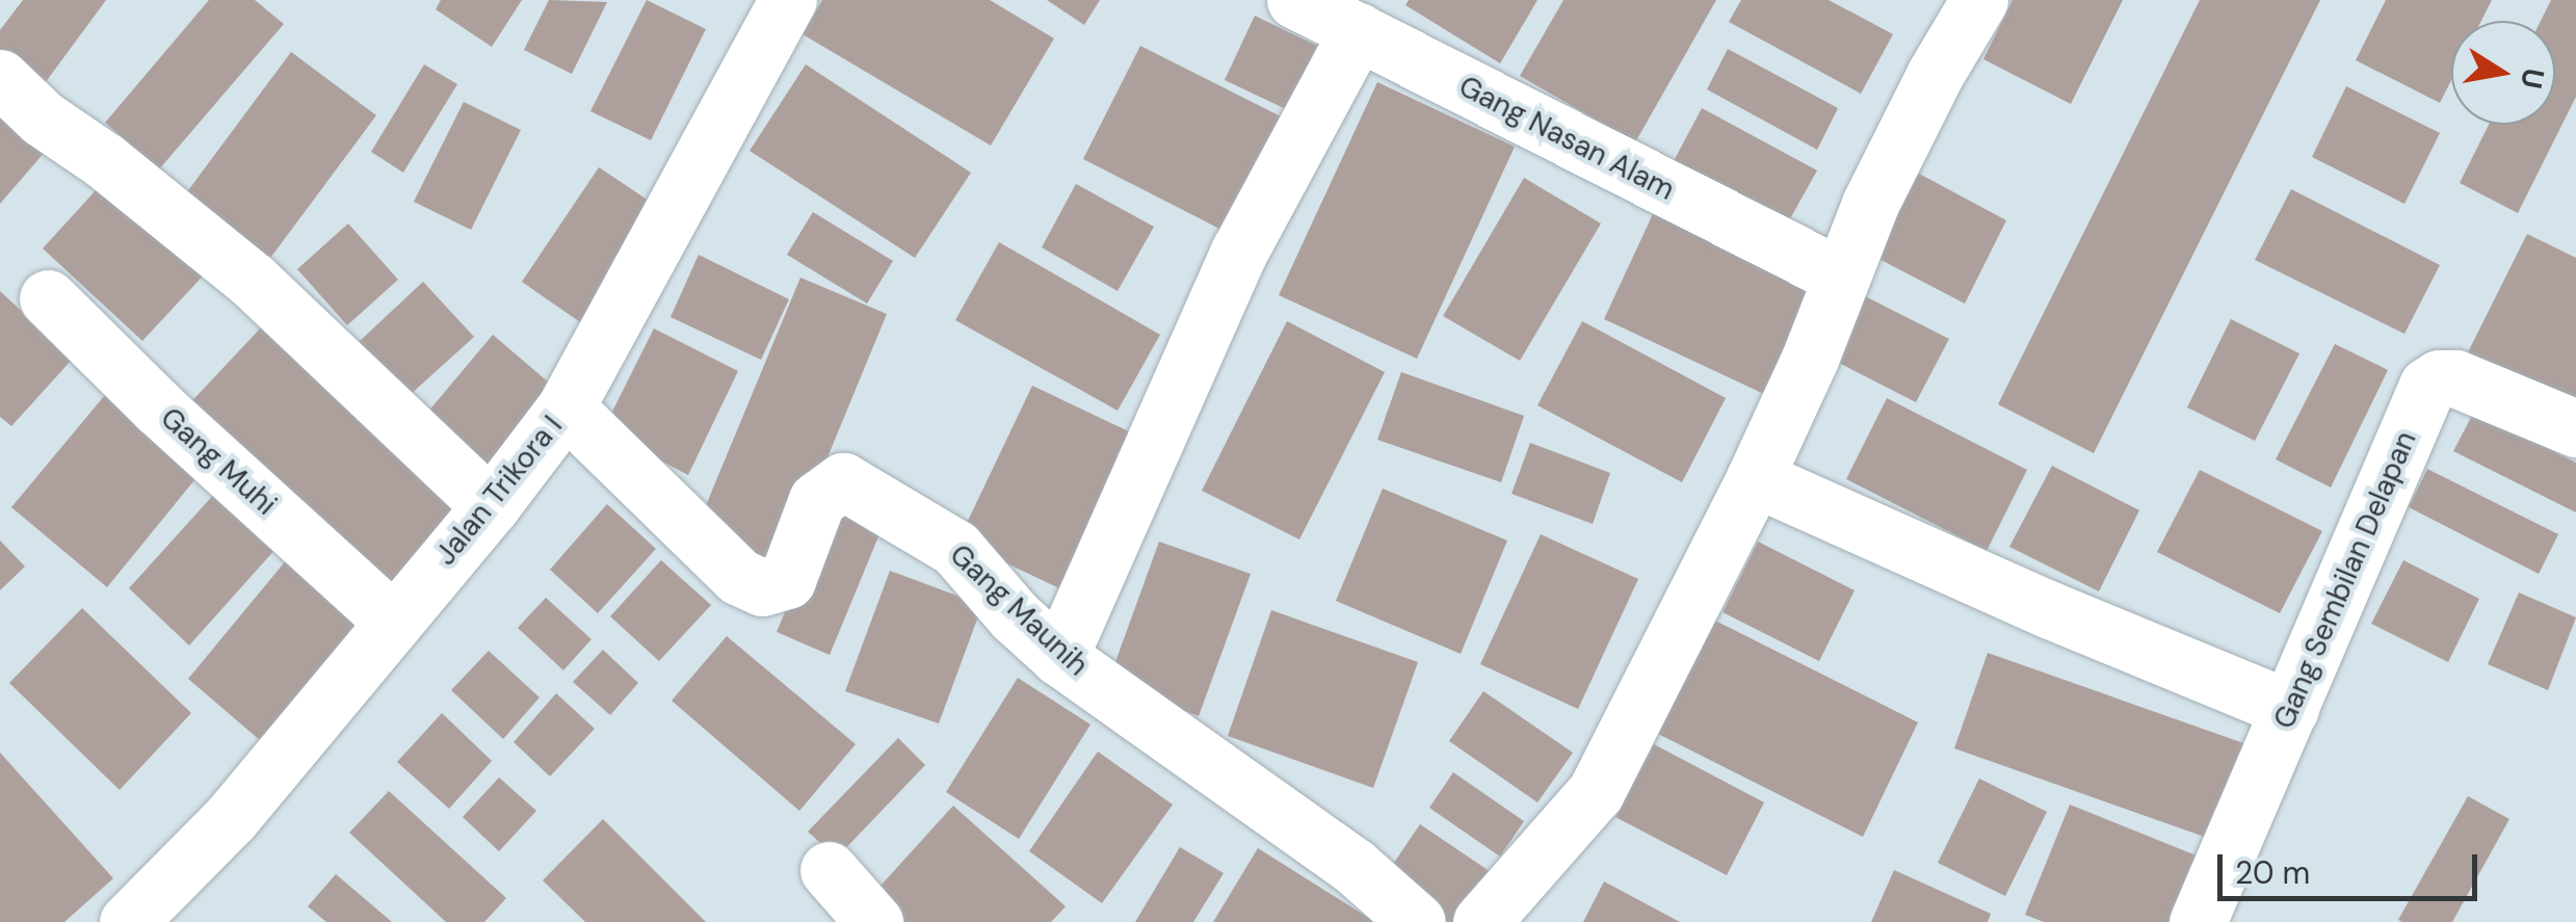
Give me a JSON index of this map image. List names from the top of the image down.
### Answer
{
  "streets": {
    "street": [
      "Gang Nasan Alam",
      "Gang Muhi",
      "Jalan Trikora I",
      "Gang Sembilan Delapan",
      "Gang Maunih"
    ]
  },
  "crossings": [
    ["Gang Muhi", "Jalan Trikora I"],
    ["Jalan Trikora I", "Gang Maunih"]
  ],
  "scale_bar": "20 m",
  "north": "right"
}
